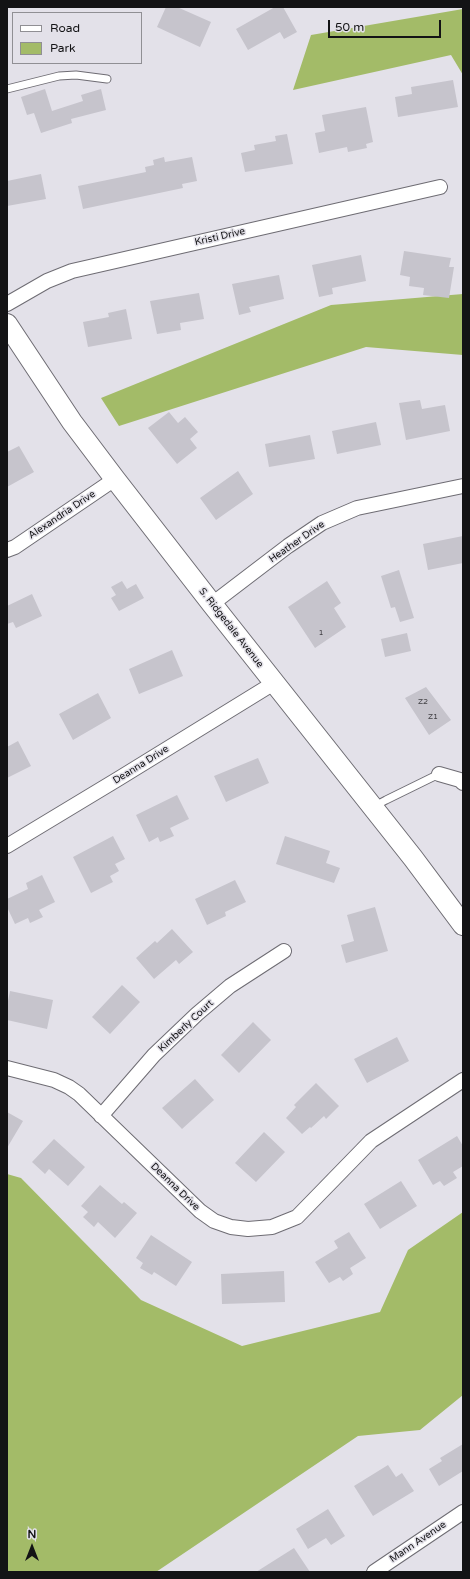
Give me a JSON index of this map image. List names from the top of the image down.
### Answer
{
  "streets": {
    "main road": ["S. Ridgedale Avenue"],
    "street": [
      "Kristi Drive",
      "Alexandria Drive",
      "Heather Drive",
      "Deanna Drive",
      "Kimberly Court",
      "Mann Avenue"
    ]
  },
  "crossings": [
    ["Alexandria Drive", "S. Ridgedale Avenue"],
    ["Heather Drive", "S. Ridgedale Avenue"],
    ["S. Ridgedale Avenue", "Deanna Drive"],
    ["Deanna Drive", "Kimberly Court"]
  ],
  "house_numbers": ["1", "Z2", "Z1"],
  "legend": ["Road", "Park"],
  "scale_bar": "50 m",
  "north": "top"
}
